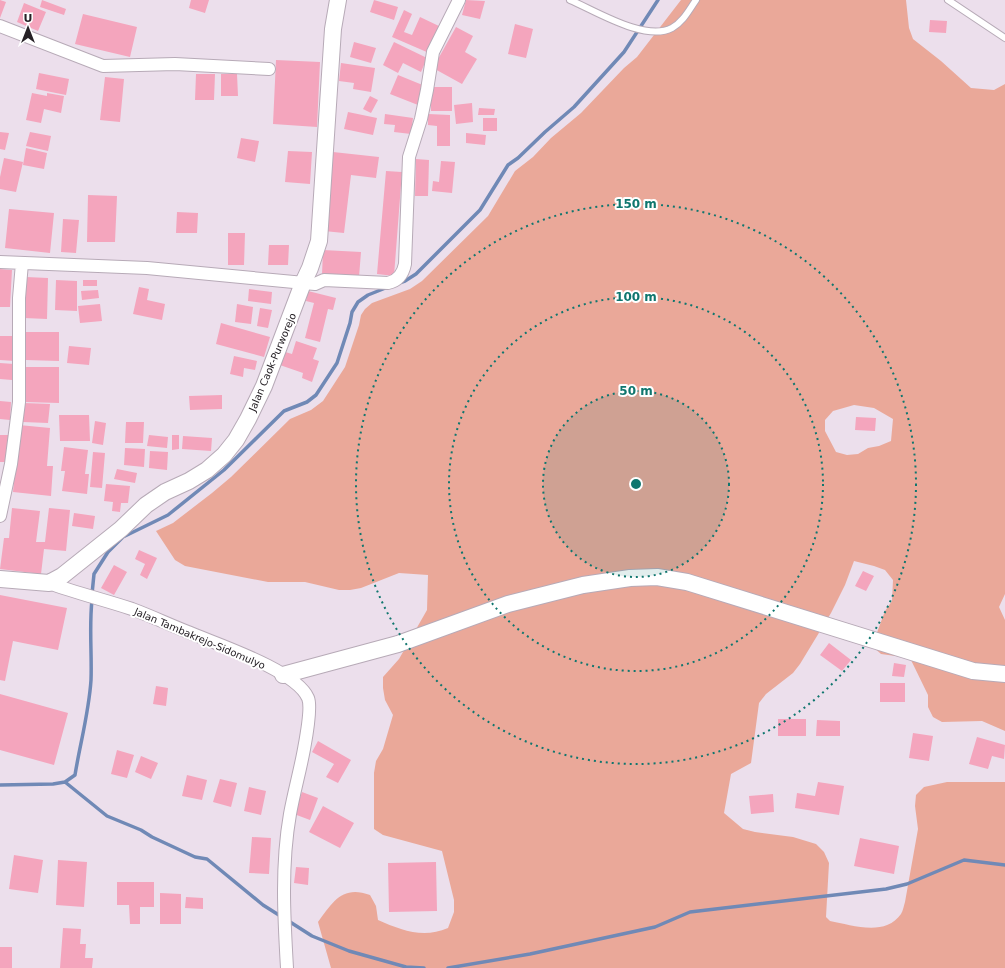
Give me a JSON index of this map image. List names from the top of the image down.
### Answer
{
  "streets": {
    "street": ["Jalan Caok-Purworejo", "Jalan Tambakrejo-Sidomulyo"]
  },
  "crossings": [
    ["Jalan Caok-Purworejo", "Jalan Tambakrejo-Sidomulyo"]
  ],
  "north": "top",
  "rings": ["150 m", "100 m", "50 m"]
}
